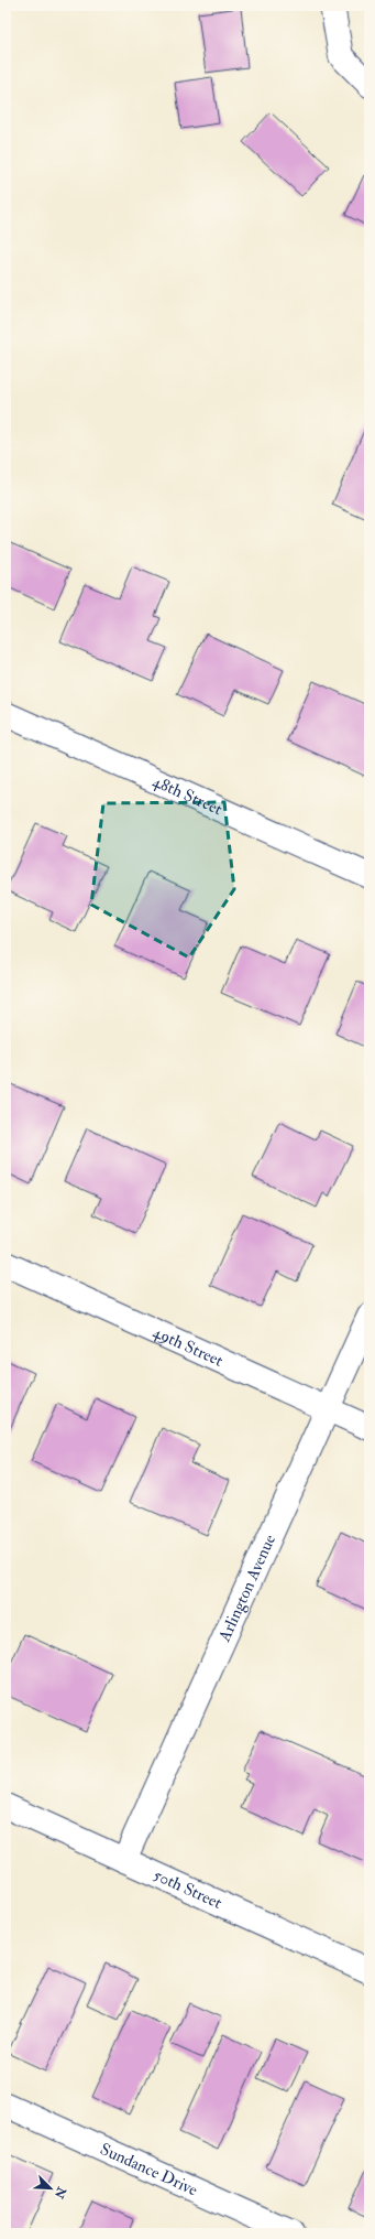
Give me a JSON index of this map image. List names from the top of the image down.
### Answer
{
  "streets": {
    "street": [
      "48th Street",
      "49th Street",
      "Arlington Avenue",
      "50th Street",
      "Sundance Drive"
    ]
  },
  "crossings": [
    ["49th Street", "Arlington Avenue"],
    ["Arlington Avenue", "50th Street"]
  ],
  "north": "bottom right"
}
